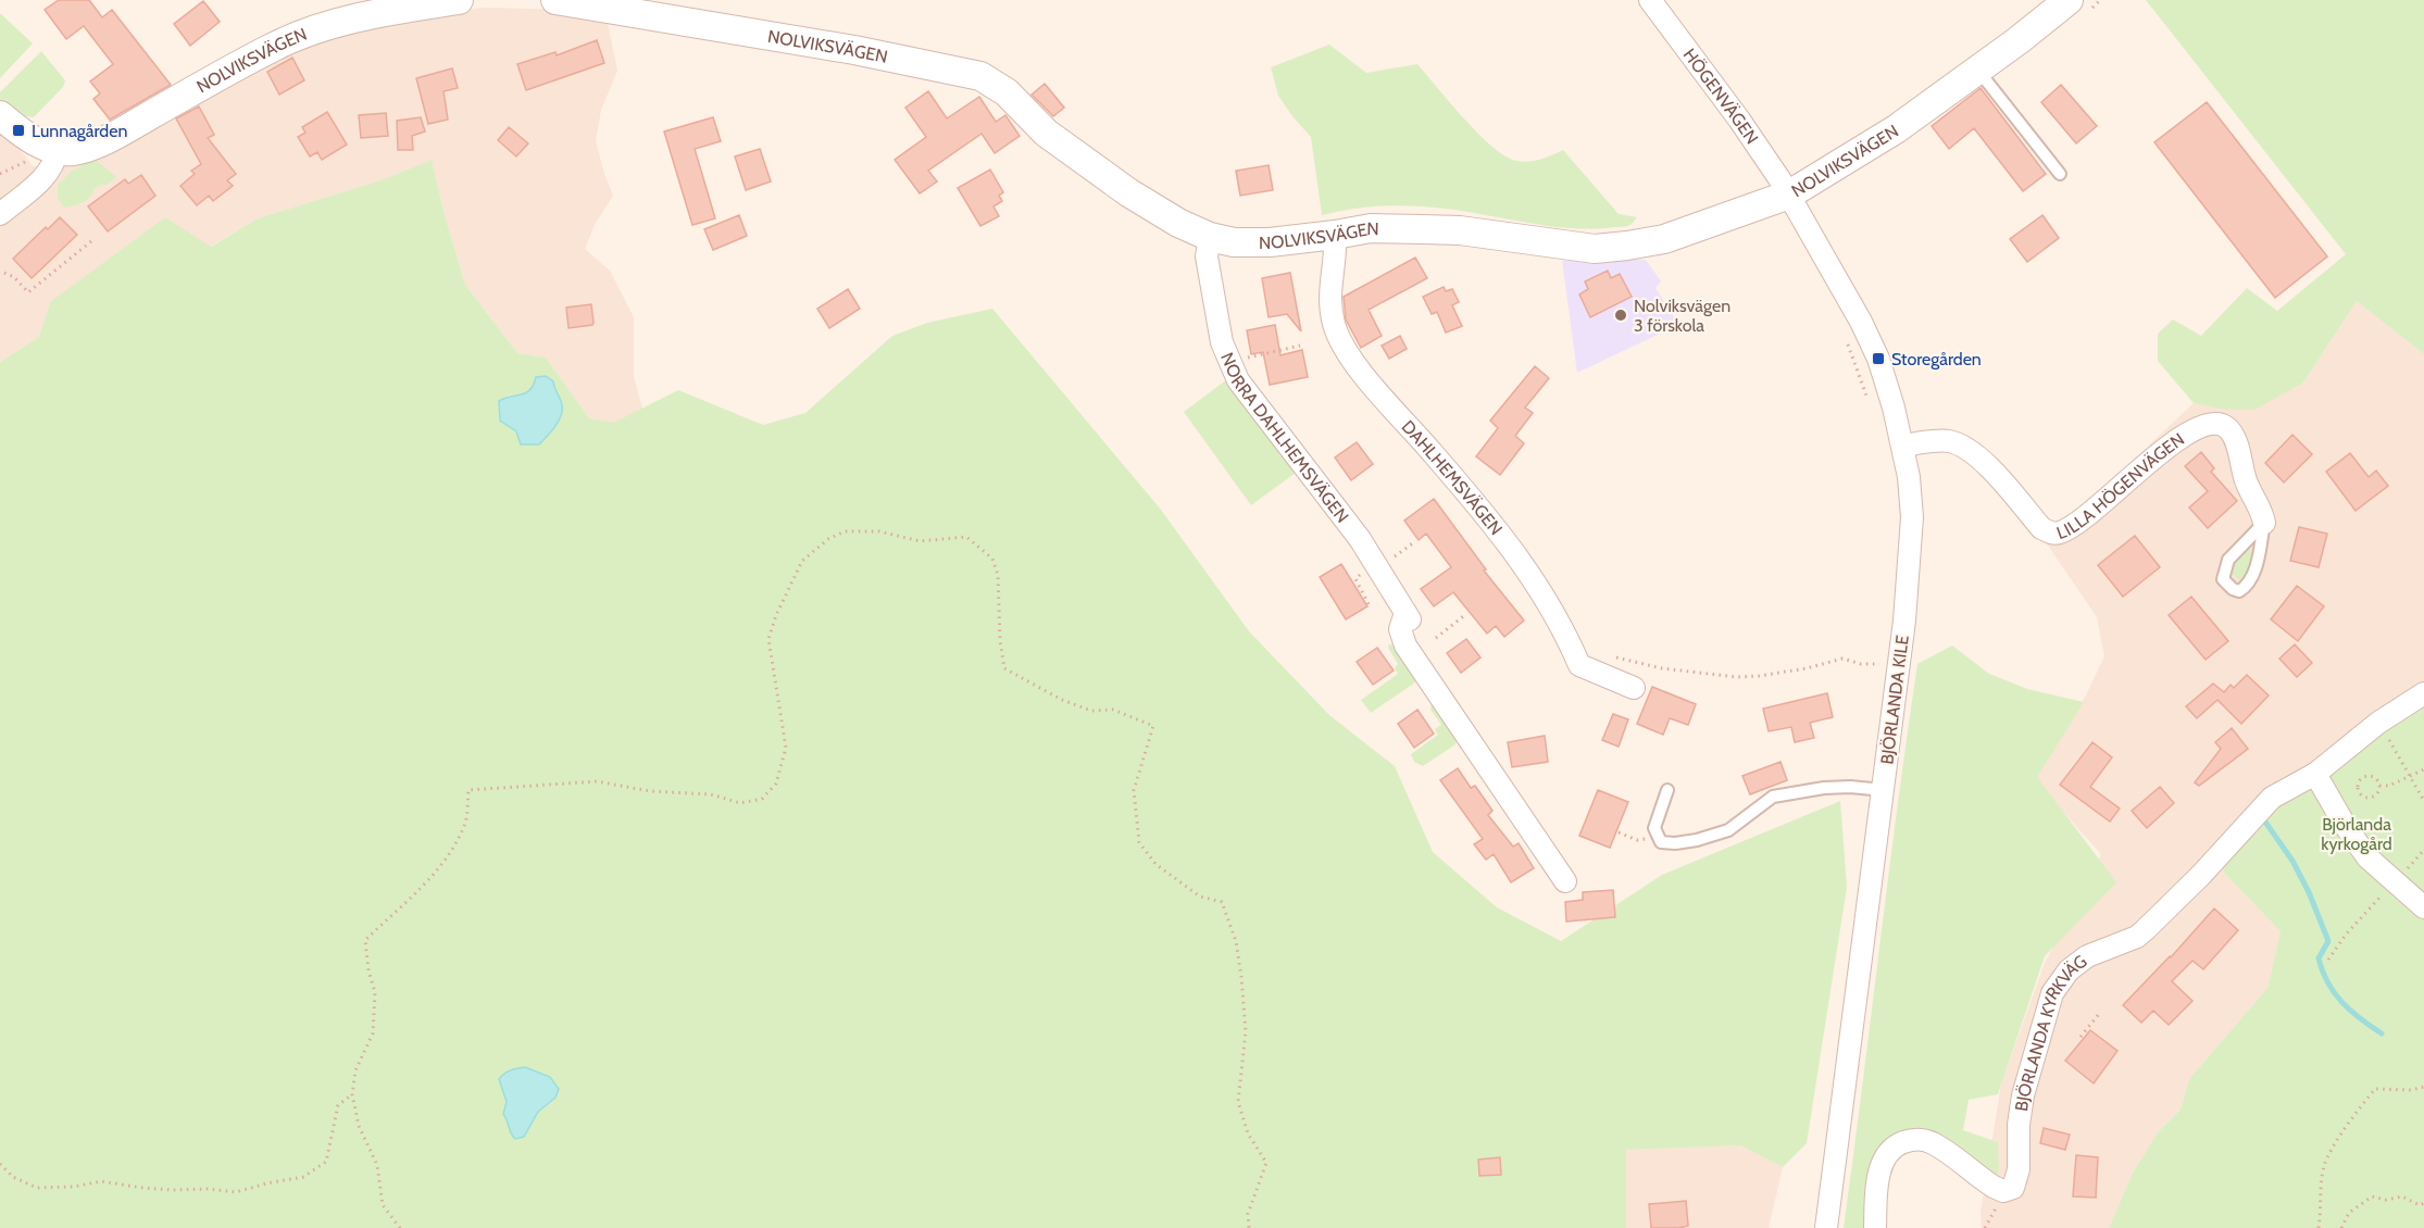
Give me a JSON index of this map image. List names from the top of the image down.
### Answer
{
  "streets": {
    "street": [
      "NOLVIKSVÄGEN",
      "HÖGENVÄGEN",
      "NORRA DAHLHEMSVÄGEN",
      "DAHLHEMSVÄGEN",
      "LILLA HÖGENVÄGEN",
      "BJÖRLANDA KILE",
      "BJÖRLANDA KYRKVÄG"
    ]
  },
  "crossings": [
    ["NOLVIKSVÄGEN", "HÖGENVÄGEN"],
    ["NOLVIKSVÄGEN", "NORRA DAHLHEMSVÄGEN"],
    ["NOLVIKSVÄGEN", "DAHLHEMSVÄGEN"],
    ["NOLVIKSVÄGEN", "BJÖRLANDA KILE"],
    ["HÖGENVÄGEN", "BJÖRLANDA KILE"],
    ["LILLA HÖGENVÄGEN", "BJÖRLANDA KILE"]
  ],
  "parks": ["Björlanda kyrkogård"],
  "places": {
    "transit": ["Lunnagården", "Storegården"],
    "other": ["Nolviksvägen 3 förskola"]
  }
}
